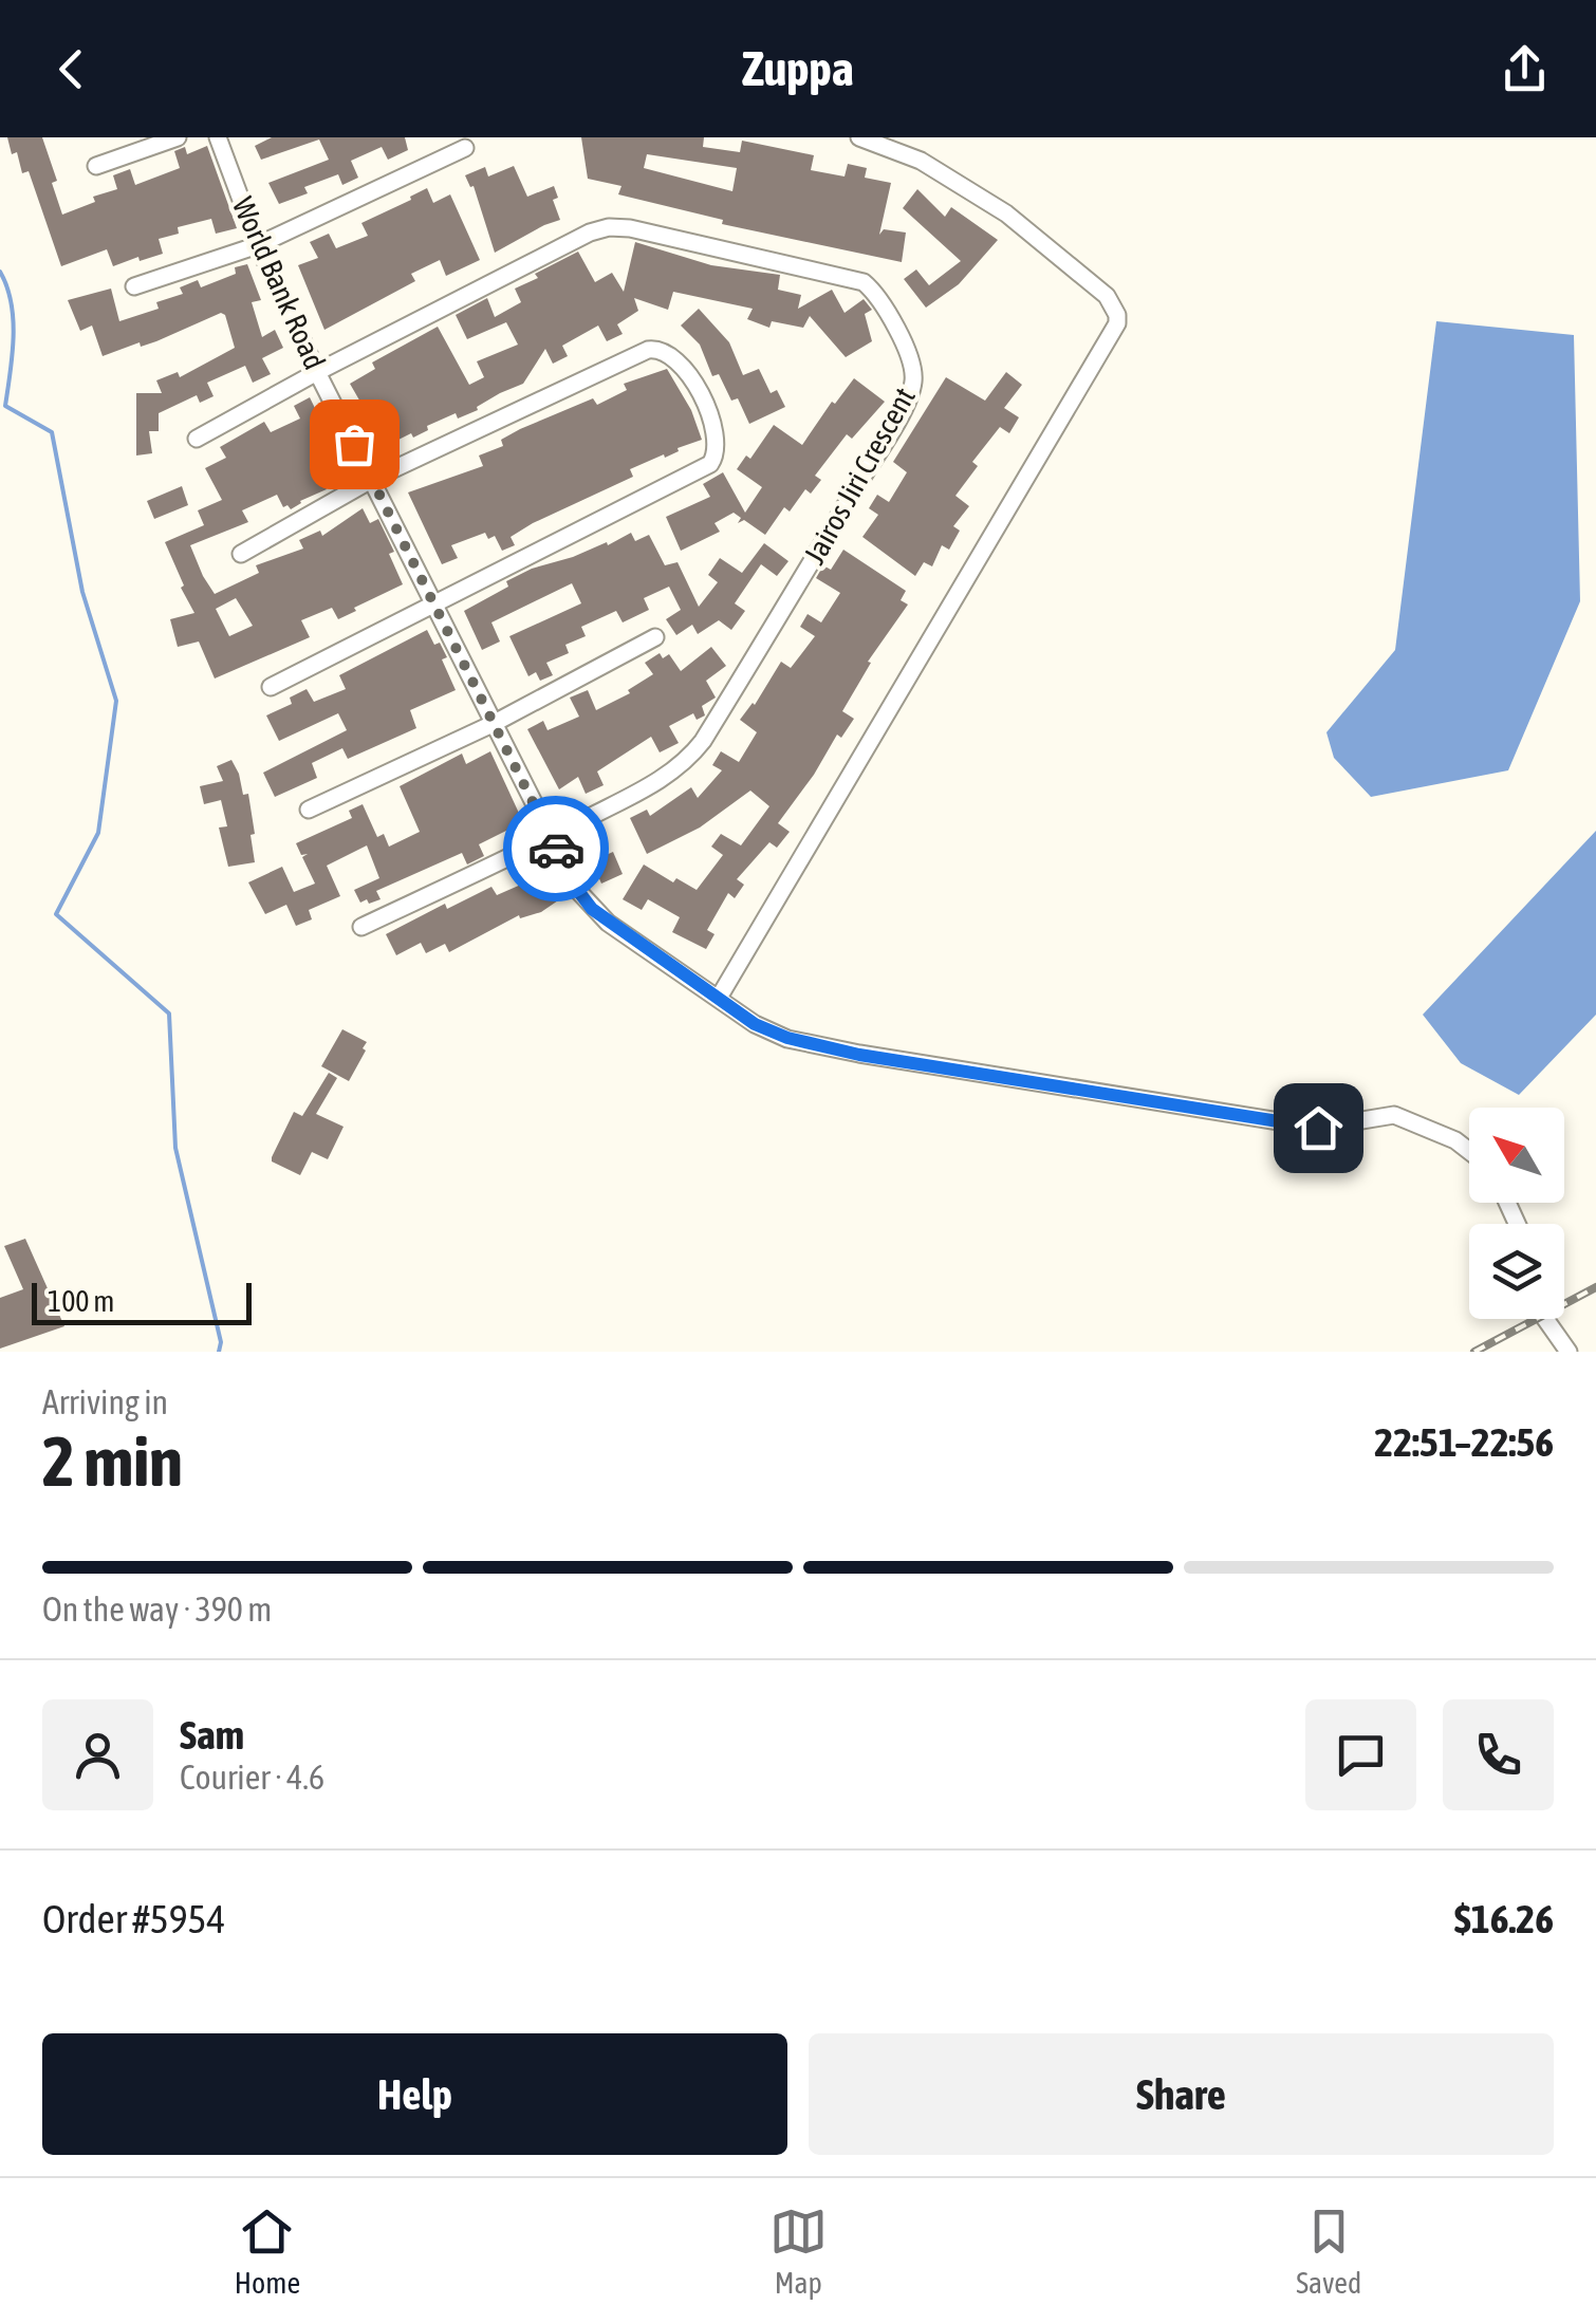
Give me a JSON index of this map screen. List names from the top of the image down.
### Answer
{
  "streets": {
    "street": ["World Bank Road", "Jairos Jiri Crescent"]
  },
  "crossings": [
    ["World Bank Road", "Jairos Jiri Crescent"]
  ],
  "scale_bar": "100 m",
  "north": "top left",
  "page": {
    "header": "Zuppa",
    "scale": "100 m",
    "heading": ["2 min", "Arriving in", "22:51–22:56"],
    "panel": [
      "Sam",
      "Courier · 4.6",
      "Order #5954",
      "$16.26"
    ],
    "bar": "On the way · 390 m",
    "buttons": ["Help", "Share"],
    "tabs": ["Home", "Map", "Saved"]
  }
}
